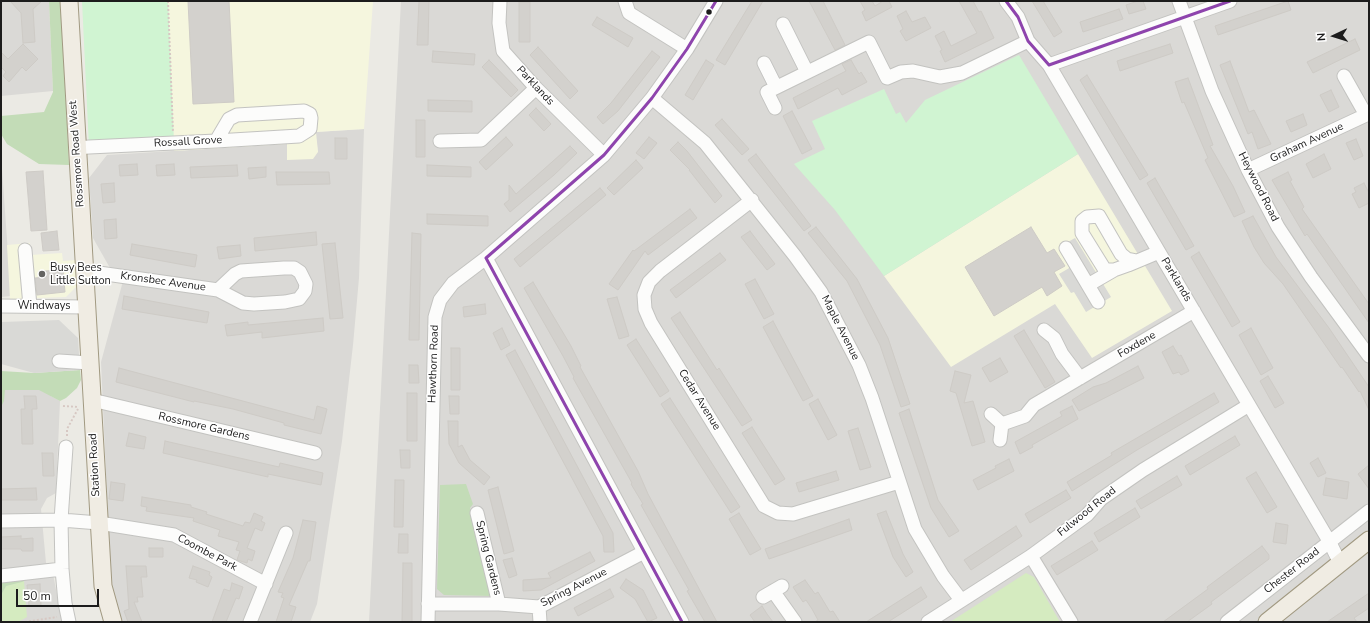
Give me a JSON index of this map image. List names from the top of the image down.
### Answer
{
  "streets": {
    "main road": ["Rossmore Road West", "Station Road", "Chester Road"],
    "street": [
      "Parklands",
      "Rossall Grove",
      "Graham Avenue",
      "Heywood Road",
      "Kronsbec Avenue",
      "Windways",
      "Maple Avenue",
      "Foxdene",
      "Hawthorn Road",
      "Cedar Avenue",
      "Rossmore Gardens",
      "Fulwood Road",
      "Coombe Park",
      "Spring Gardens",
      "Spring Avenue"
    ]
  },
  "crossings": [
    ["Parklands", "Foxdene"],
    ["Parklands", "Hawthorn Road"],
    ["Parklands", "Fulwood Road"],
    ["Parklands", "Chester Road"],
    ["Rossall Grove", "Rossmore Road West"],
    ["Graham Avenue", "Heywood Road"],
    ["Rossmore Road West", "Kronsbec Avenue"],
    ["Rossmore Road West", "Windways"],
    ["Rossmore Road West", "Station Road"],
    ["Windways", "Station Road"],
    ["Maple Avenue", "Hawthorn Road"],
    ["Maple Avenue", "Cedar Avenue"],
    ["Maple Avenue", "Fulwood Road"],
    ["Hawthorn Road", "Spring Avenue"],
    ["Rossmore Gardens", "Station Road"],
    ["Station Road", "Coombe Park"],
    ["Spring Gardens", "Spring Avenue"]
  ],
  "places": ["Busy Bees Little Sutton"],
  "scale_bar": "50 m",
  "north": "left"
}
